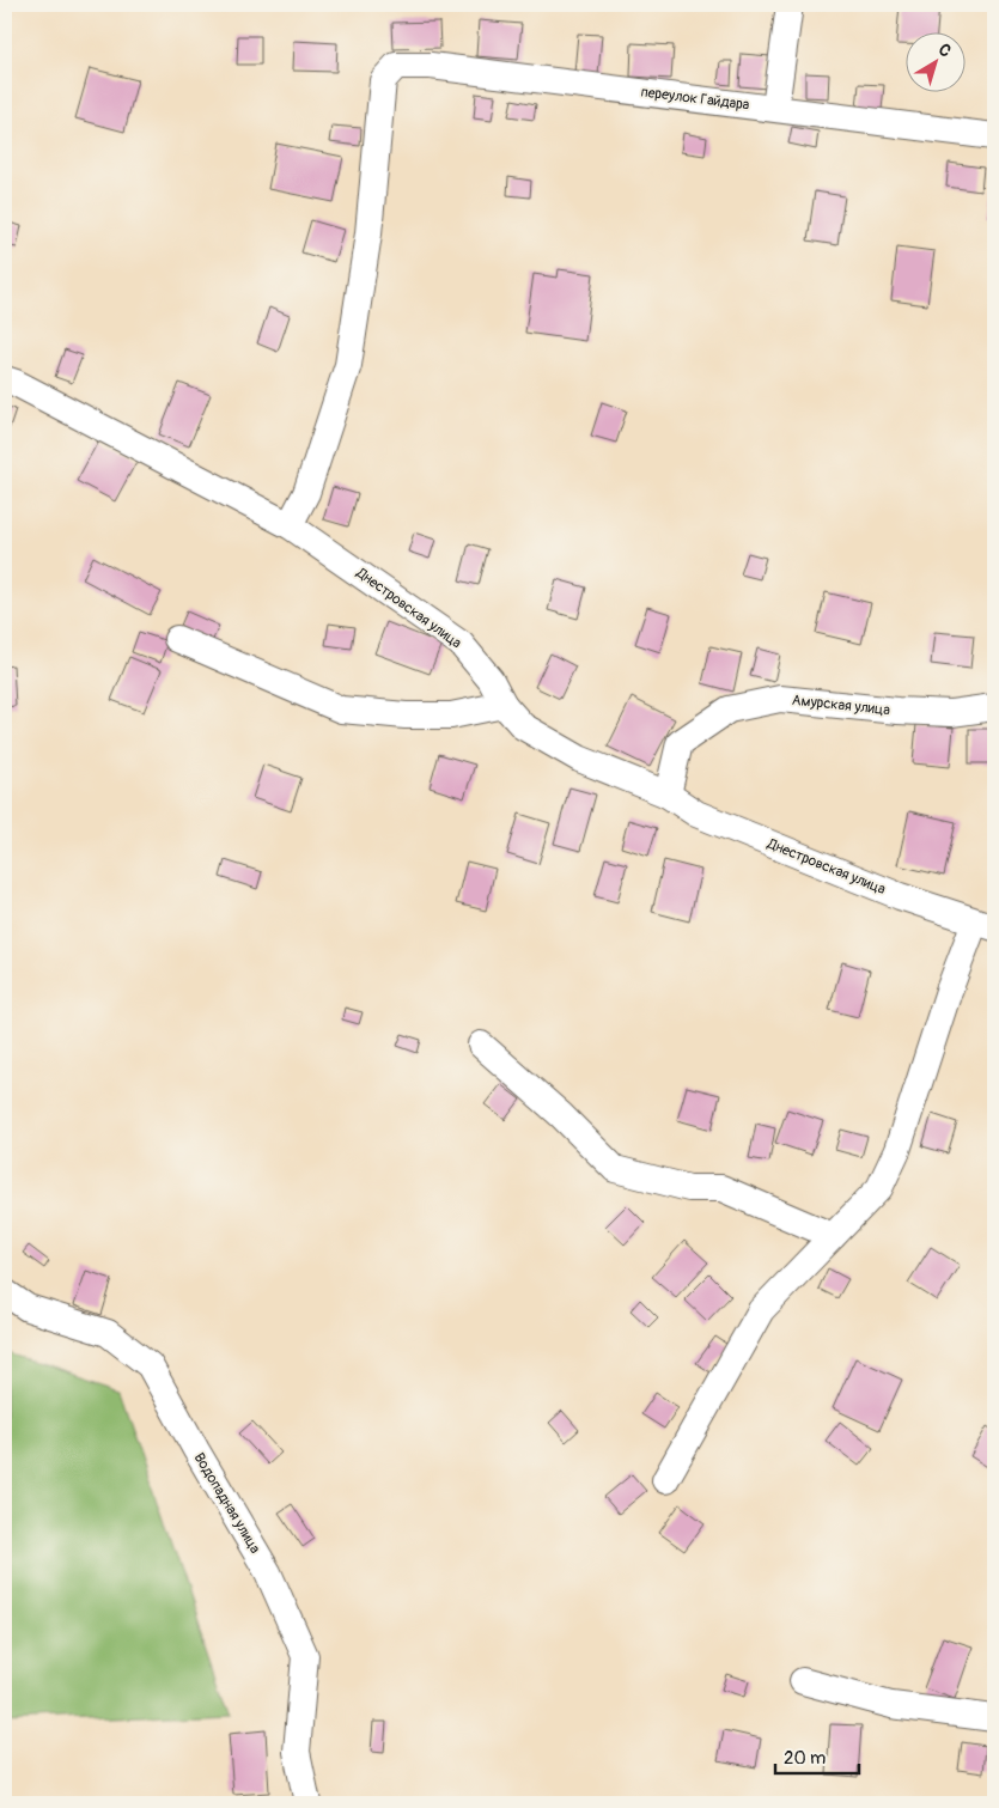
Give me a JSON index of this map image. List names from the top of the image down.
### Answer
{
  "streets": {
    "street": [
      "переулок Гайдара",
      "Днестровская улица",
      "Амурская улица",
      "Водопадная улица"
    ]
  },
  "crossings": [
    ["переулок Гайдара", "Днестровская улица"],
    ["Днестровская улица", "Амурская улица"]
  ],
  "scale_bar": "20 m",
  "north": "top right"
}
